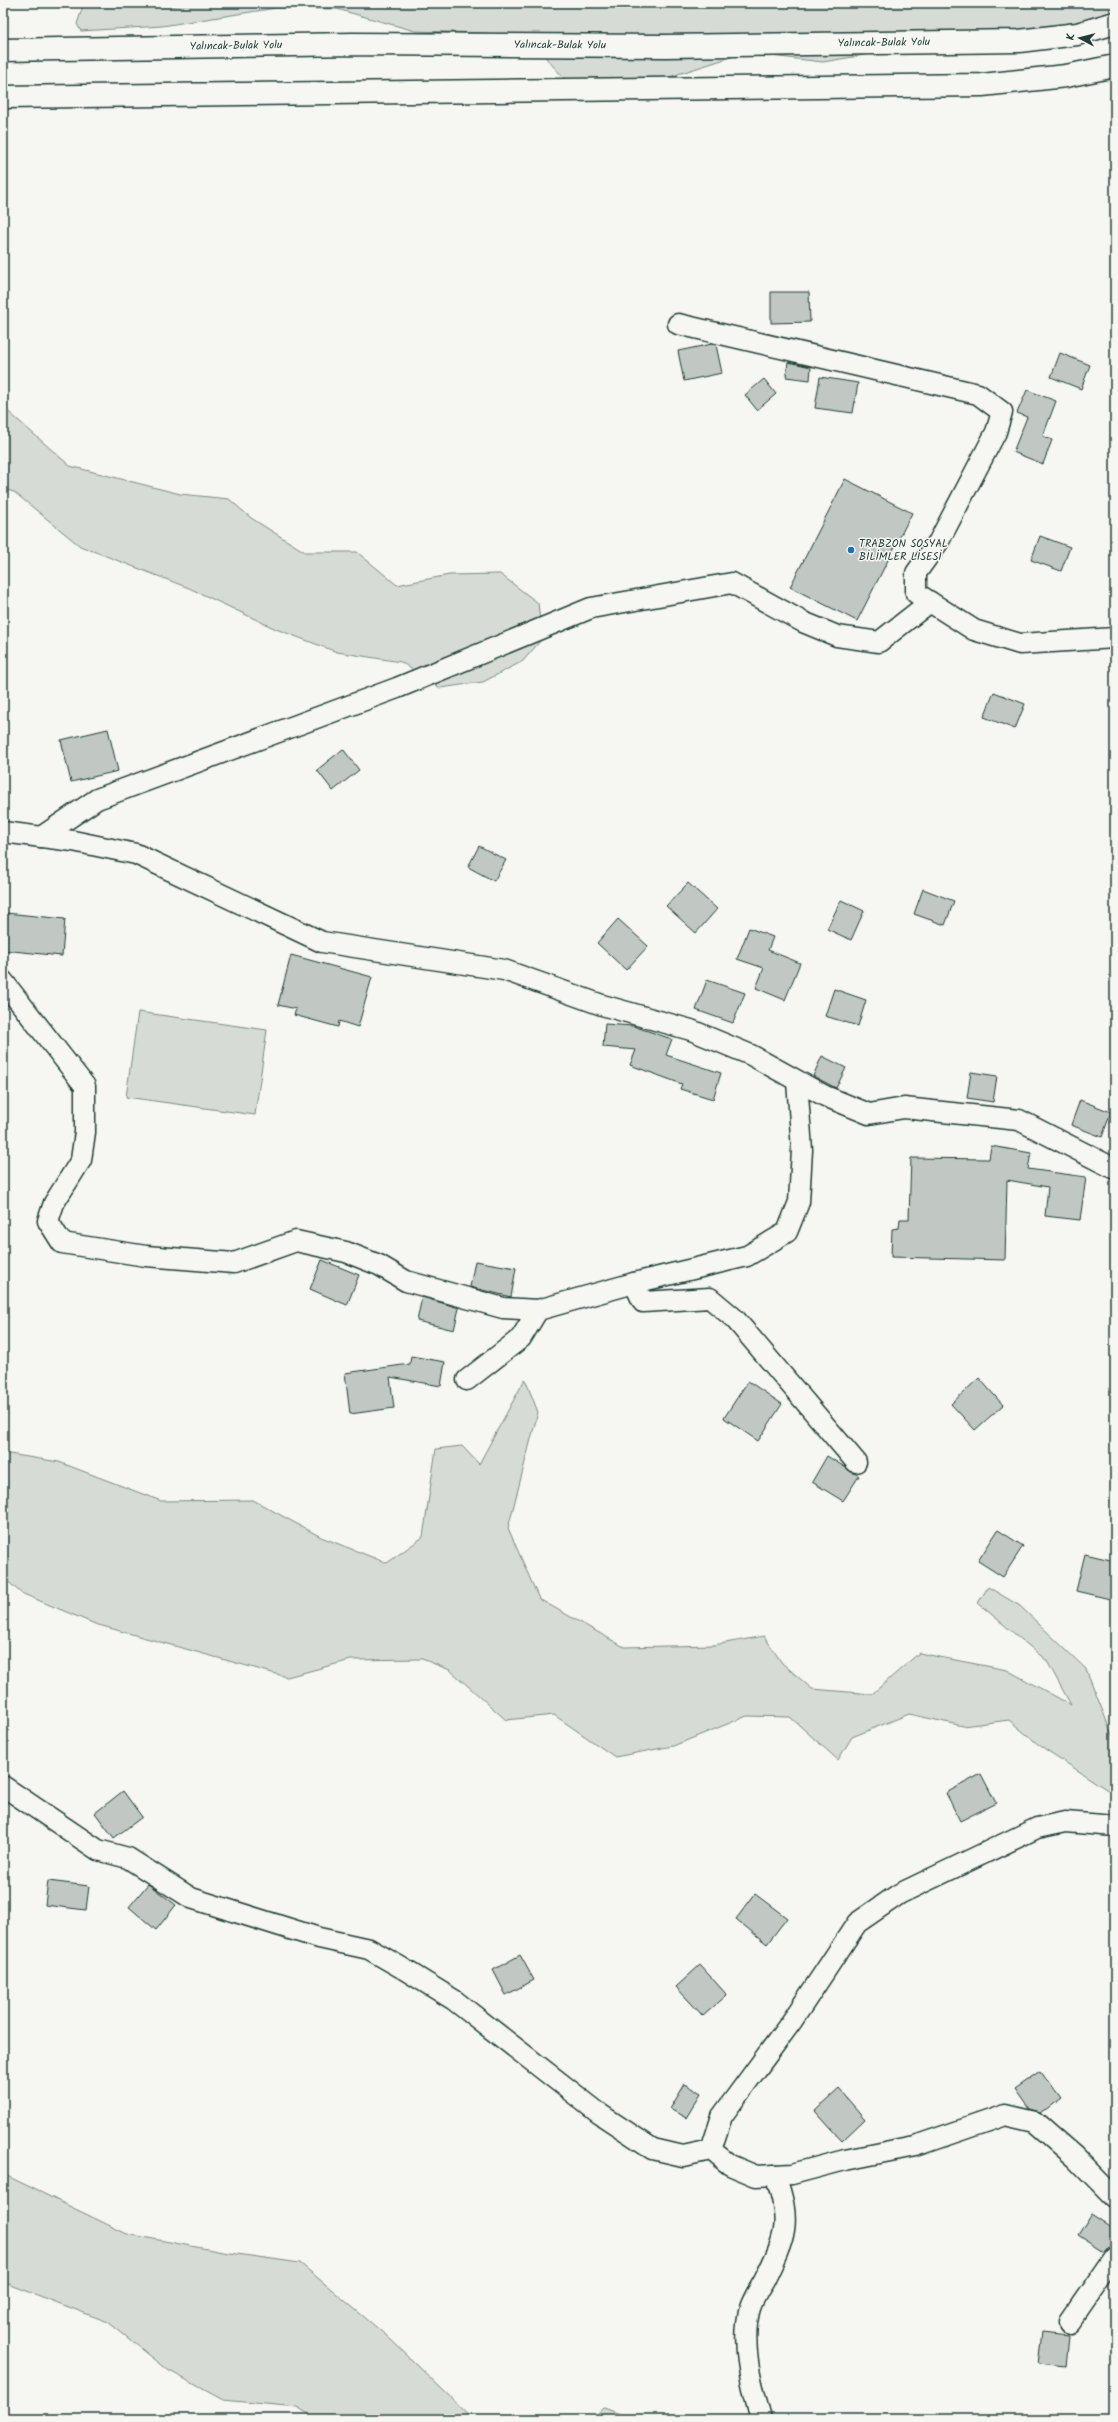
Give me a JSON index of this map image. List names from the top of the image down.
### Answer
{
  "streets": {
    "main road": ["Yalıncak-Bulak Yolu"]
  },
  "places": ["TRABZON SOSYAL BİLİMLER LİSESİ"],
  "north": "left"
}
